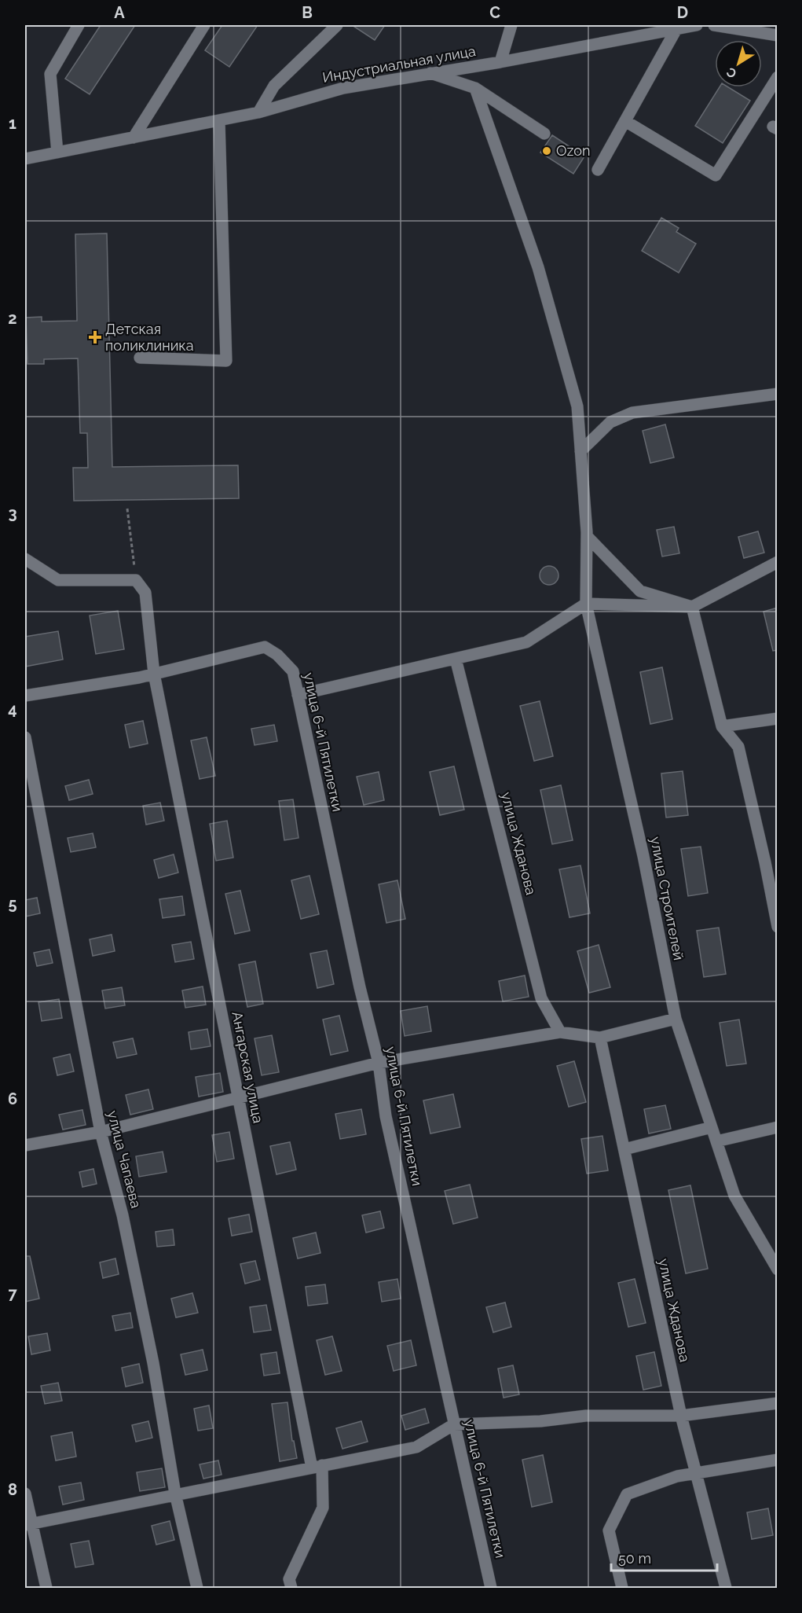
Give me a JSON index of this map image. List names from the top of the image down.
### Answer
{
  "streets": {
    "street": [
      "Индустриальная улица",
      "улица 6-й Пятилетки",
      "улица Жданова",
      "улица Строителей",
      "Ангарская улица",
      "улица Чапаева"
    ]
  },
  "crossings": [
    ["улица 6-й Пятилетки", "Ангарская улица"]
  ],
  "places": {
    "other": ["Ozon"],
    "health": ["Детская поликлиника"]
  },
  "scale_bar": "50 m",
  "north": "bottom left",
  "grid": {
    "columns": [
      "A",
      "B",
      "C",
      "D"
    ],
    "rows": [
      "1",
      "2",
      "3",
      "4",
      "5",
      "6",
      "7",
      "8"
    ]
  }
}
